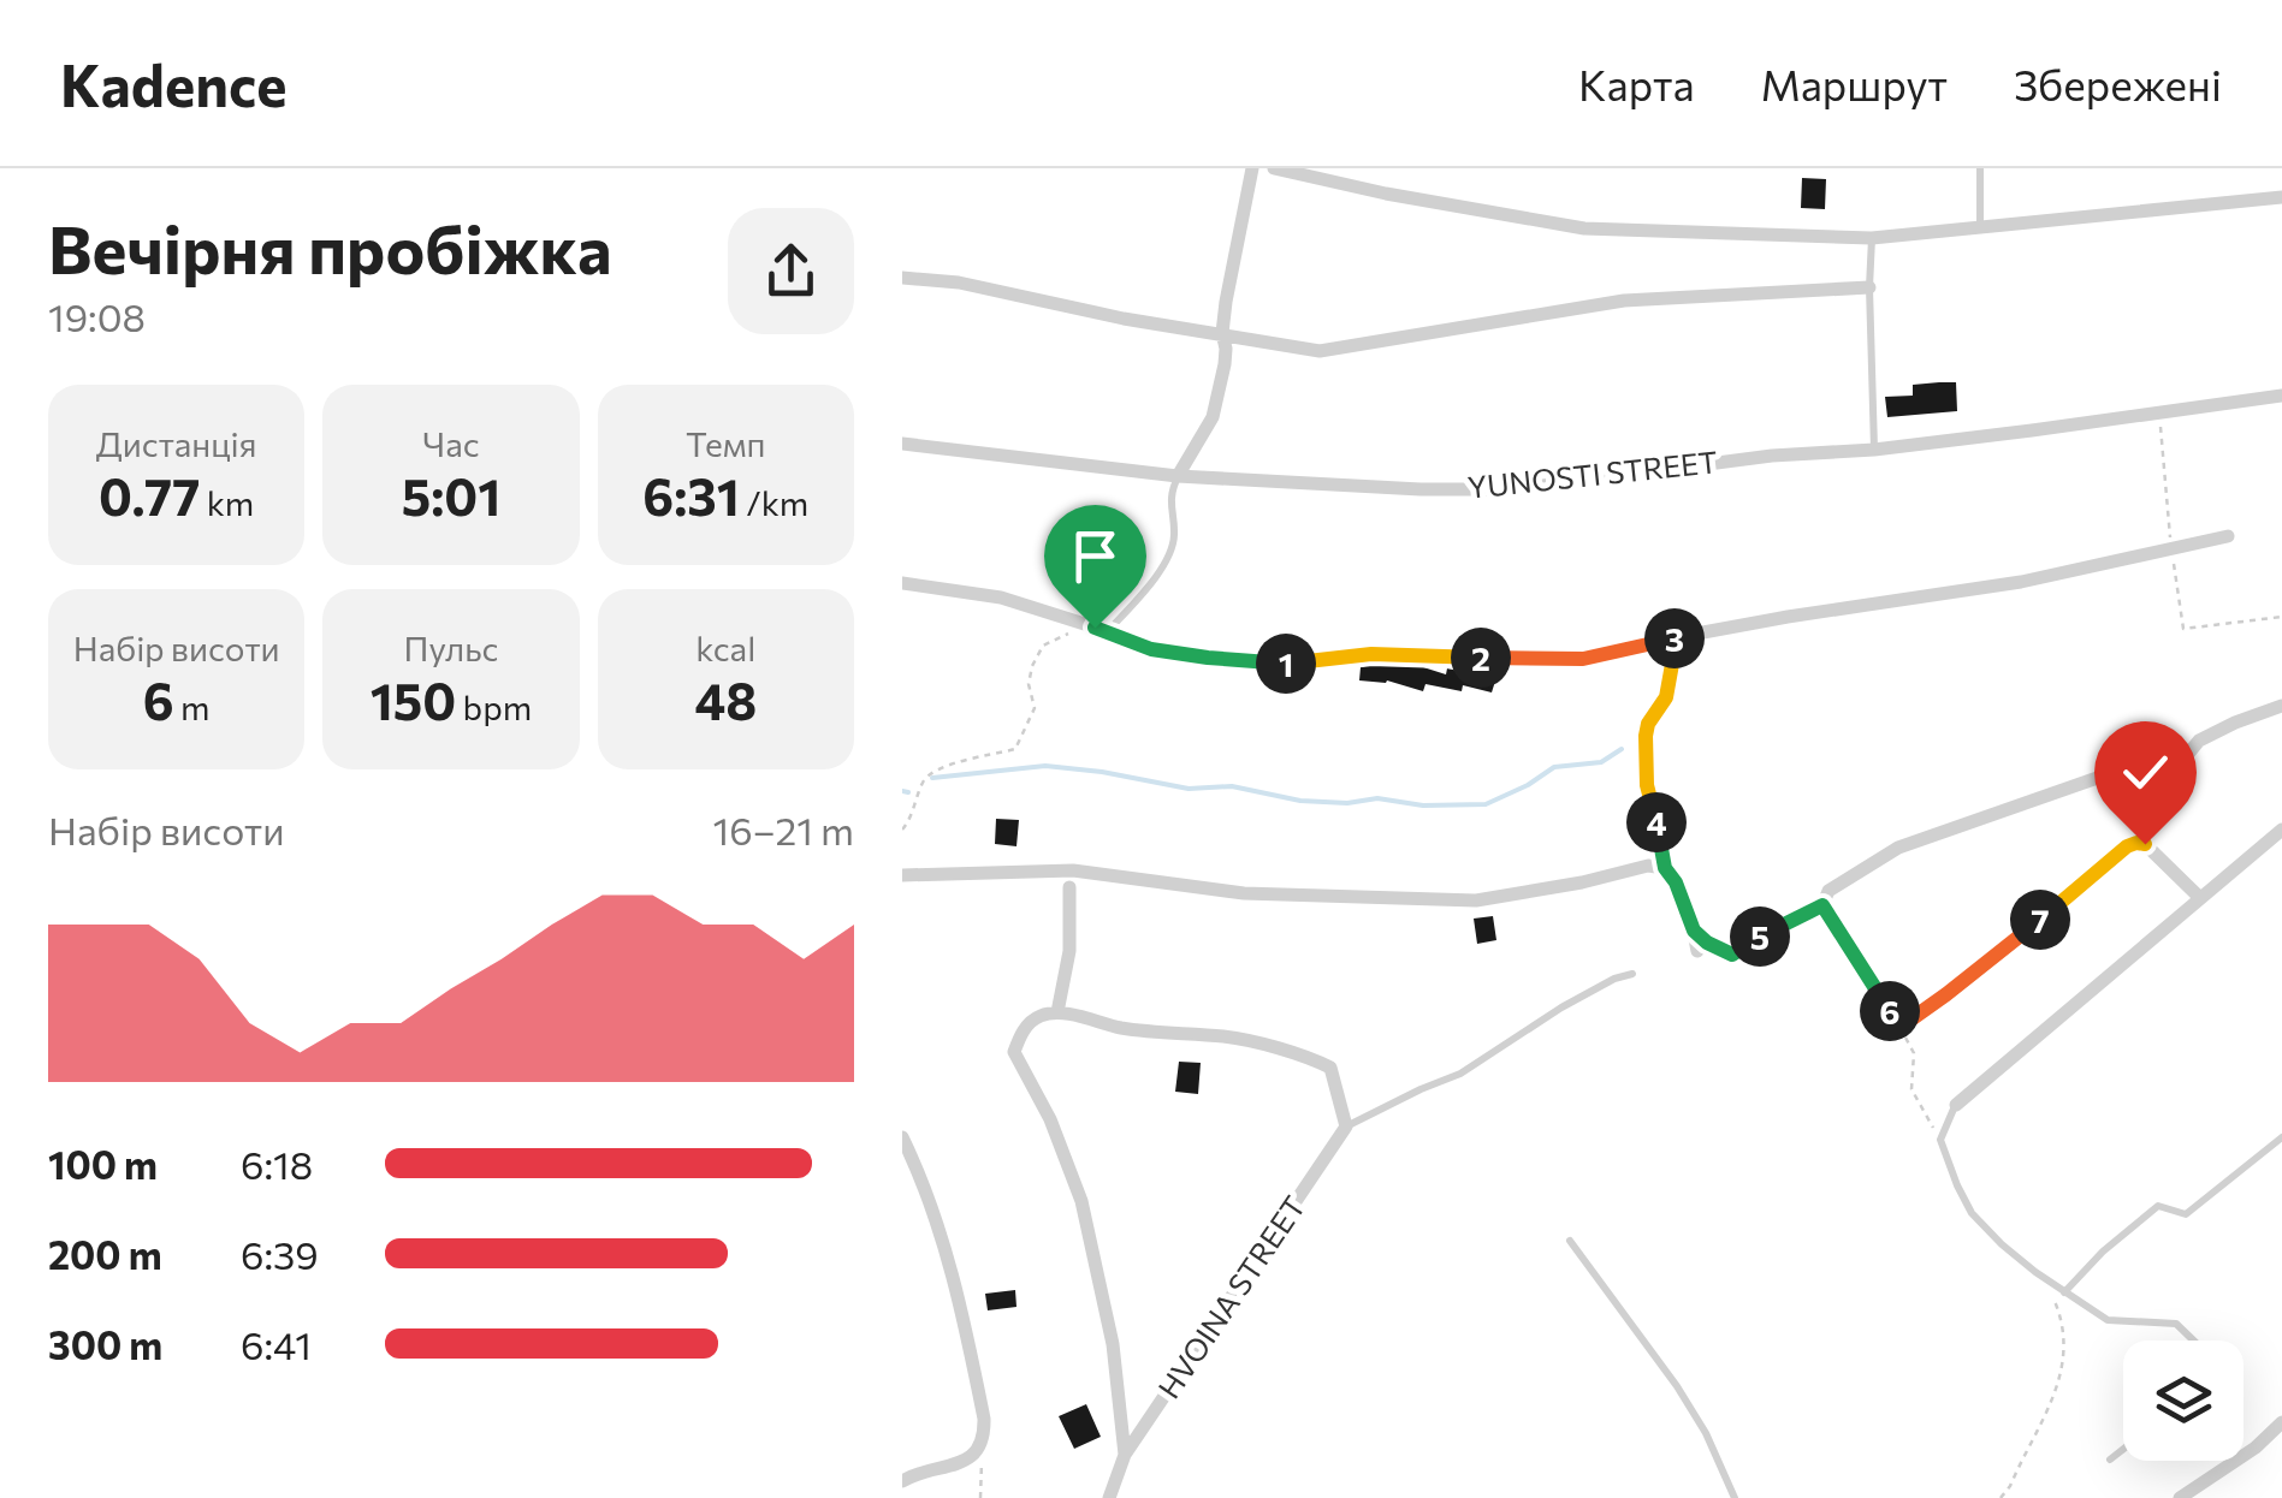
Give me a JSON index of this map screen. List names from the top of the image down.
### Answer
{
  "streets": {
    "street": ["YUNOSTI STREET", "HVOINA STREET"]
  },
  "page": {
    "header": "Kadence",
    "nav": ["Карта", "Маршрут", "Збережені"],
    "heading": ["Вечірня пробіжка", "19:08"],
    "stats": [
      ["Дистанція", "0.77 km"],
      ["Час", "5:01"],
      ["Темп", "6:31 /km"],
      ["Набір висоти", "6 m"],
      ["Пульс", "150 bpm"],
      ["kcal", "48"]
    ],
    "pins": [
      "3",
      "2",
      "1",
      "4",
      "7",
      "5",
      "6"
    ],
    "chart": ["Набір висоти", "16–21 m"],
    "list": [
      {
        "name": "100 m",
        "note": "6:18"
      },
      {
        "name": "200 m",
        "note": "6:39"
      },
      {
        "name": "300 m",
        "note": "6:41"
      }
    ]
  }
}
